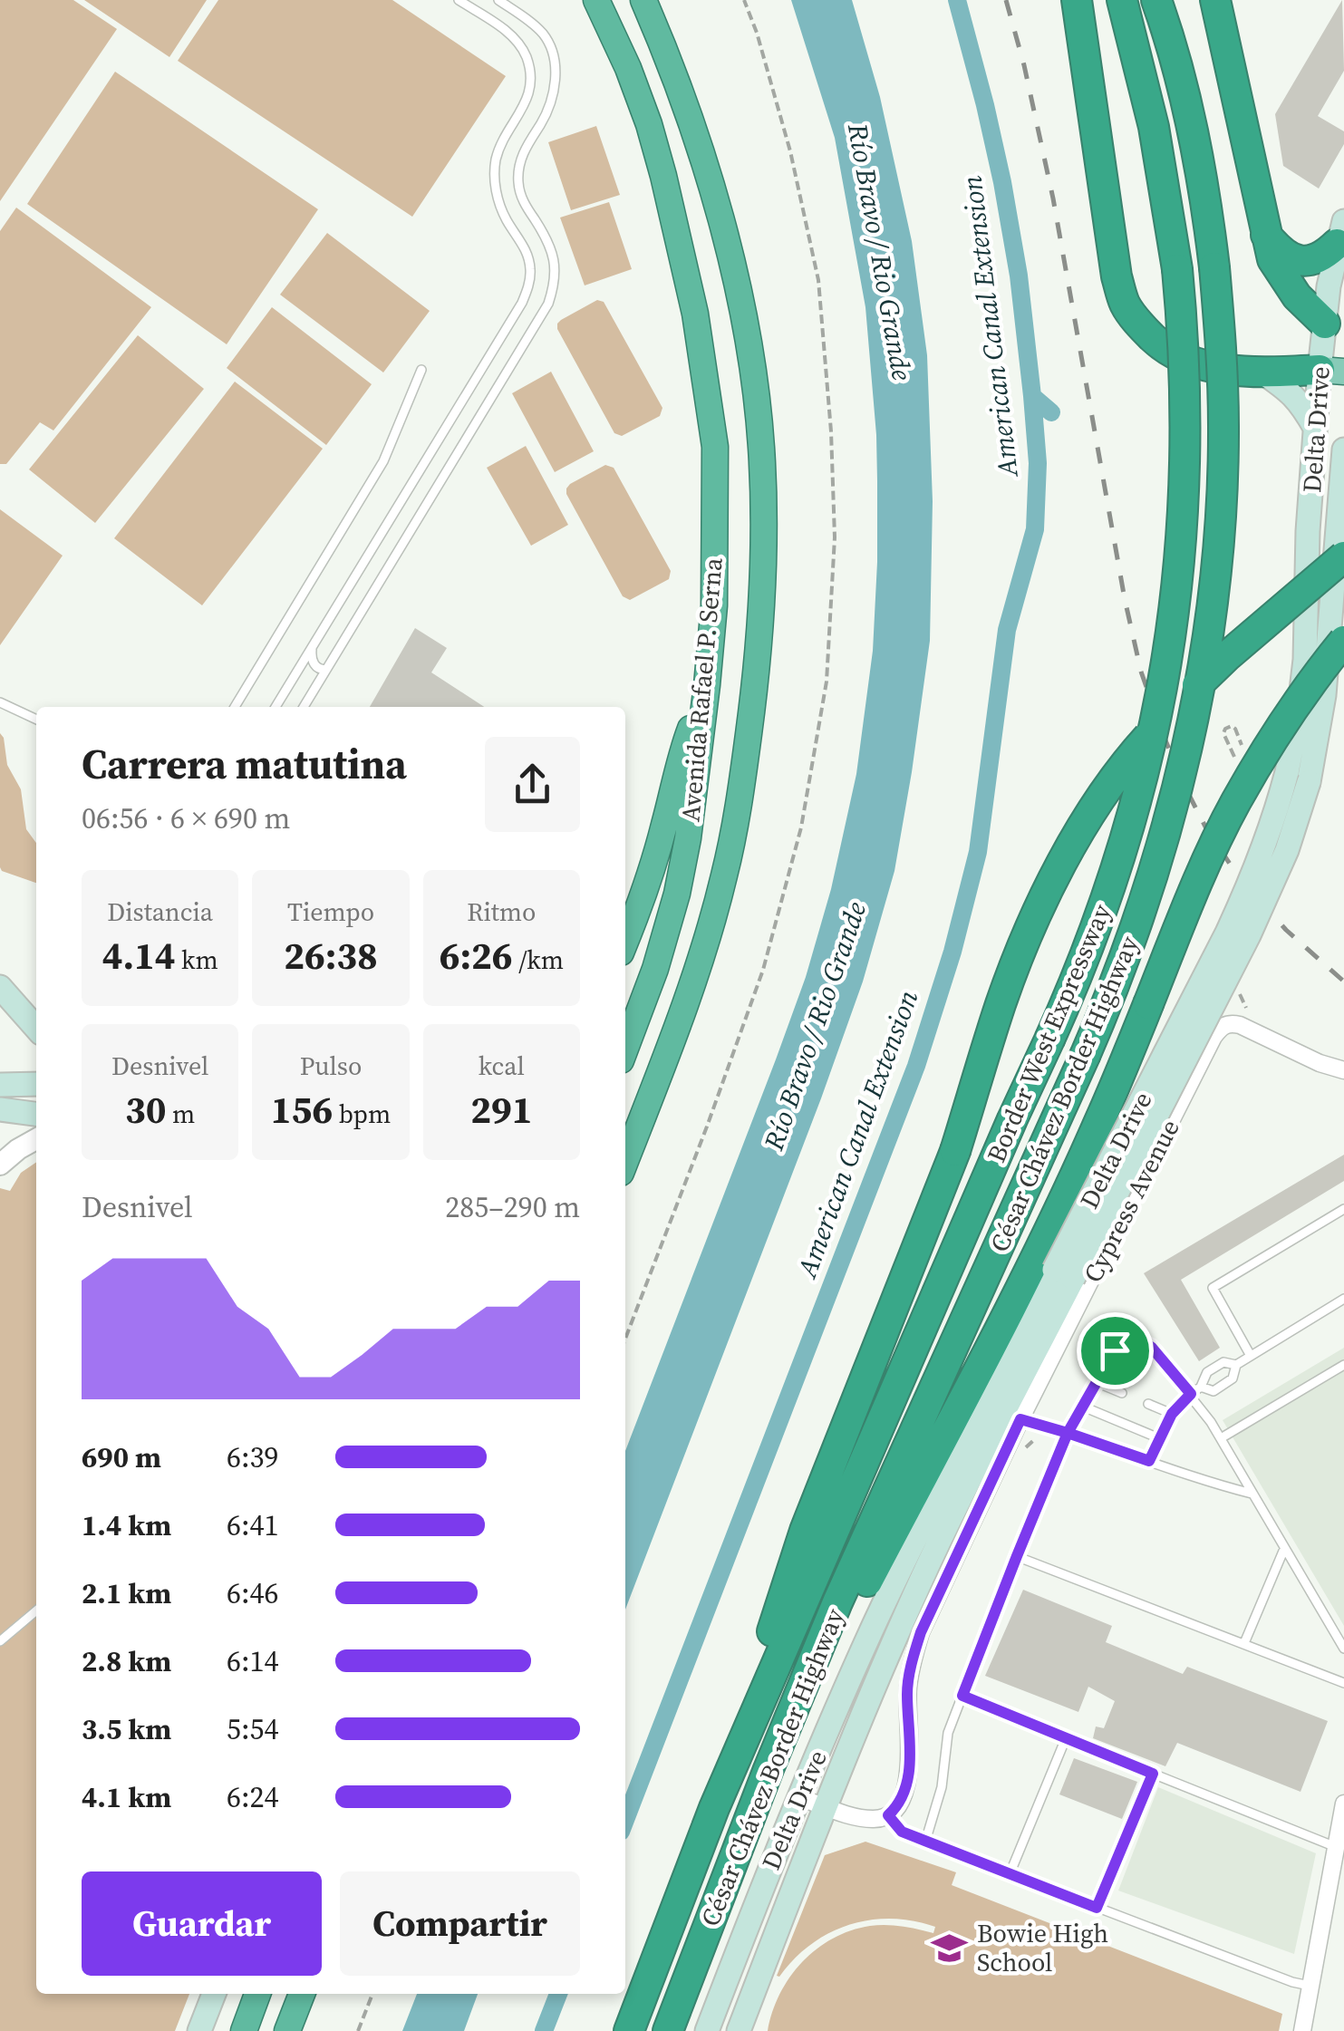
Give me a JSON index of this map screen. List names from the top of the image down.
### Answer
{
  "streets": {
    "highway": ["Avenida Rafael P. Serna", "Border West Expressway", "César Chávez Border Highway"],
    "main road": ["Delta Drive"],
    "street": ["Cypress Avenue"]
  },
  "crossings": [
    ["Border West Expressway", "César Chávez Border Highway"]
  ],
  "water": ["Río Bravo / Rio Grande", "American Canal Extension"],
  "places": {
    "school or university": ["Bowie High School"]
  },
  "page": {
    "heading": ["Carrera matutina", "06:56 · 6 × 690 m"],
    "stats": [
      ["Distancia", "4.14 km"],
      ["Tiempo", "26:38"],
      ["Ritmo", "6:26 /km"],
      ["Desnivel", "30 m"],
      ["Pulso", "156 bpm"],
      ["kcal", "291"]
    ],
    "chart": ["Desnivel", "285–290 m"],
    "list": [
      {
        "name": "690 m",
        "note": "6:39"
      },
      {
        "name": "1.4 km",
        "note": "6:41"
      },
      {
        "name": "2.1 km",
        "note": "6:46"
      },
      {
        "name": "2.8 km",
        "note": "6:14"
      },
      {
        "name": "3.5 km",
        "note": "5:54"
      },
      {
        "name": "4.1 km",
        "note": "6:24"
      }
    ],
    "buttons": ["Guardar", "Compartir"]
  }
}
